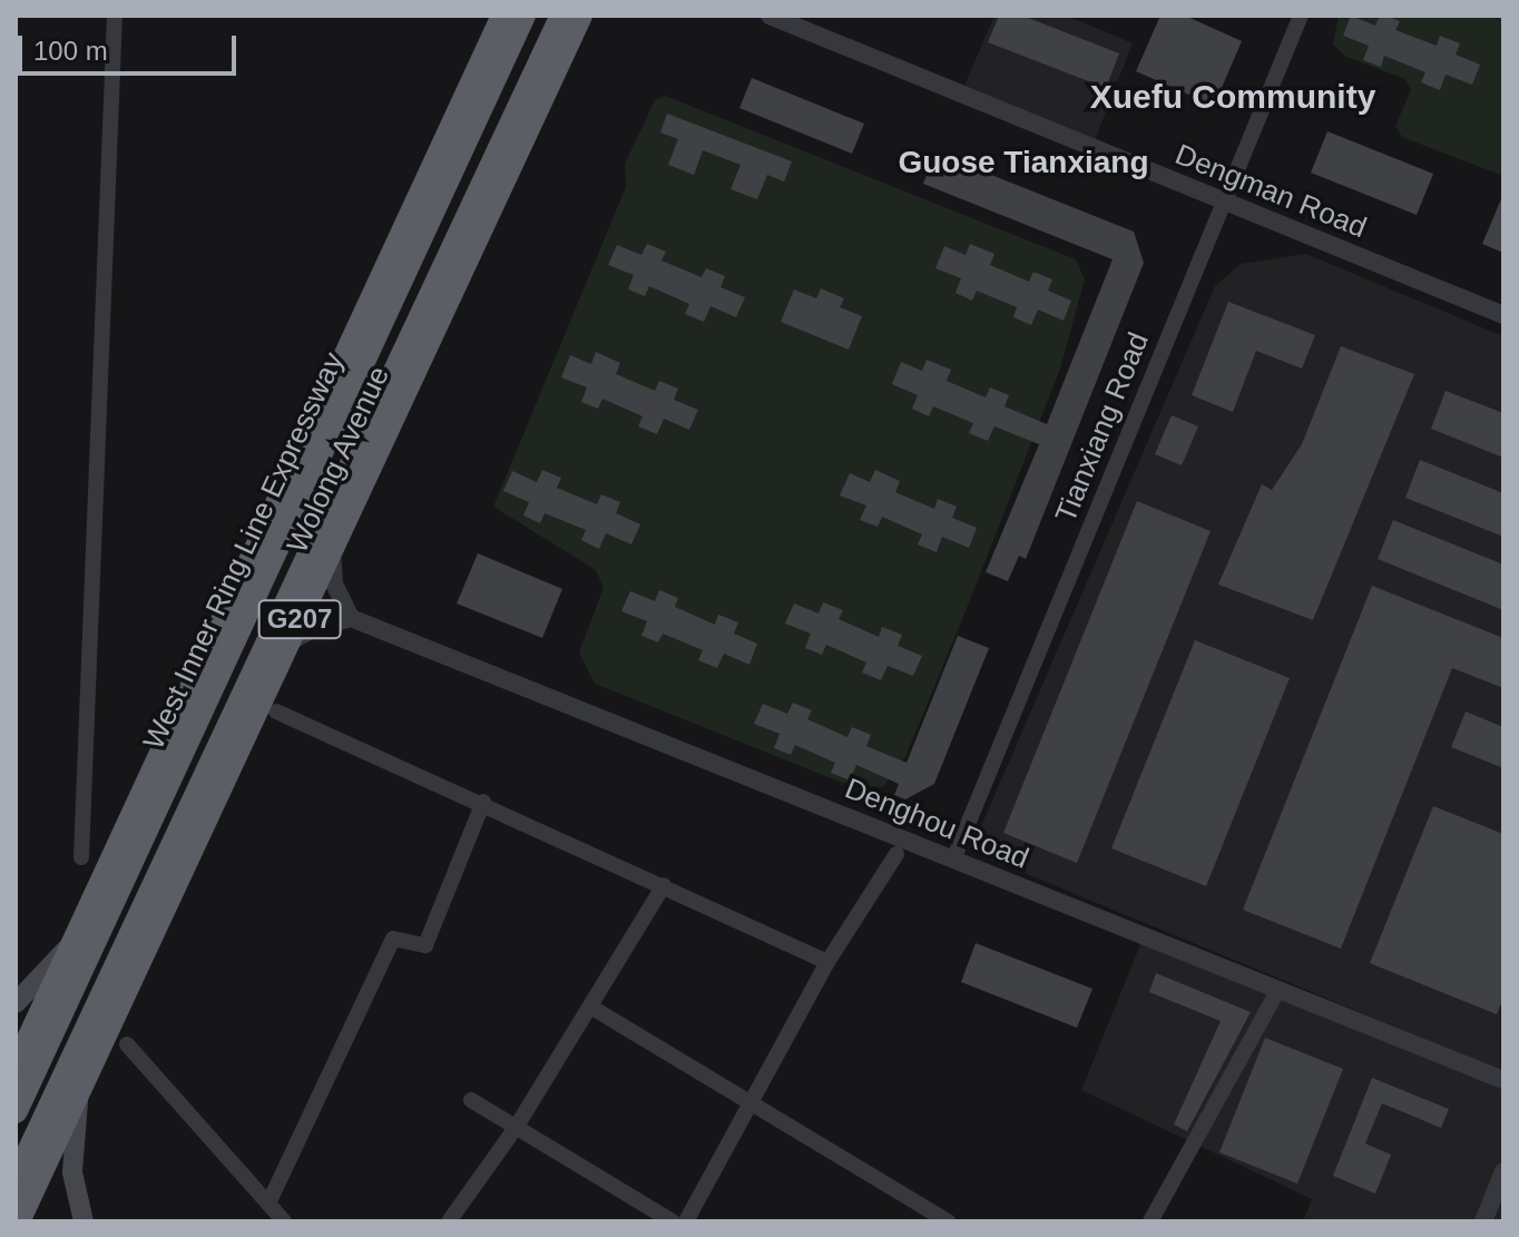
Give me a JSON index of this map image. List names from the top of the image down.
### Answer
{
  "streets": {
    "highway": ["Wolong Avenue", "West Inner Ring Line Expressway", "G207"],
    "street": ["Dengman Road", "Tianxiang Road", "Denghou Road"]
  },
  "crossings": [
    ["Dengman Road", "Tianxiang Road"],
    ["Tianxiang Road", "Denghou Road"],
    ["Wolong Avenue", "West Inner Ring Line Expressway"]
  ],
  "districts": ["Xuefu Community", "Guose Tianxiang"],
  "scale_bar": "100 m"
}
